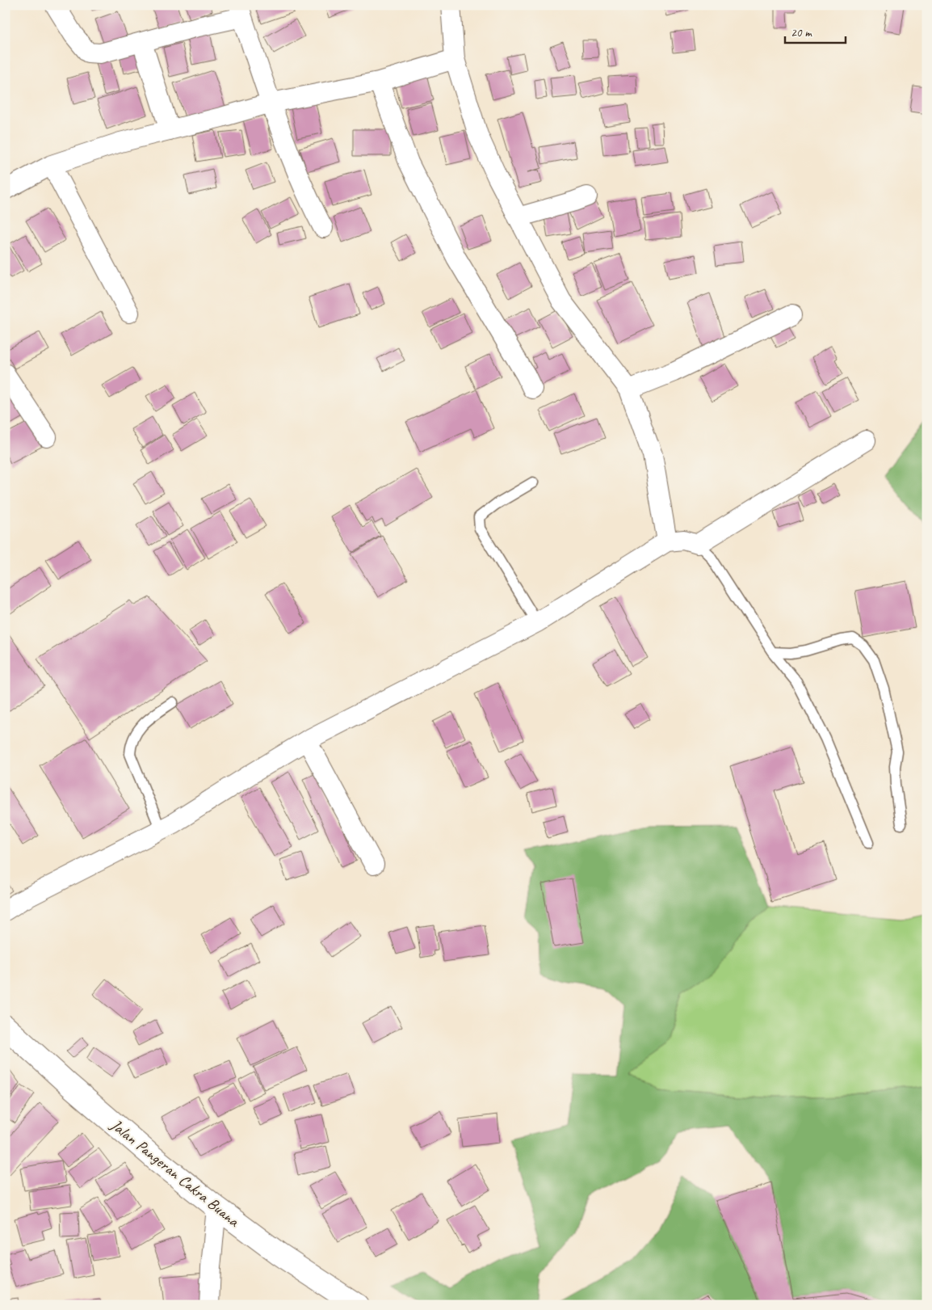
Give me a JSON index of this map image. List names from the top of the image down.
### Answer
{
  "streets": {
    "main road": ["Jalan Pangeran Cakra Buana"]
  },
  "scale_bar": "20 m"
}
